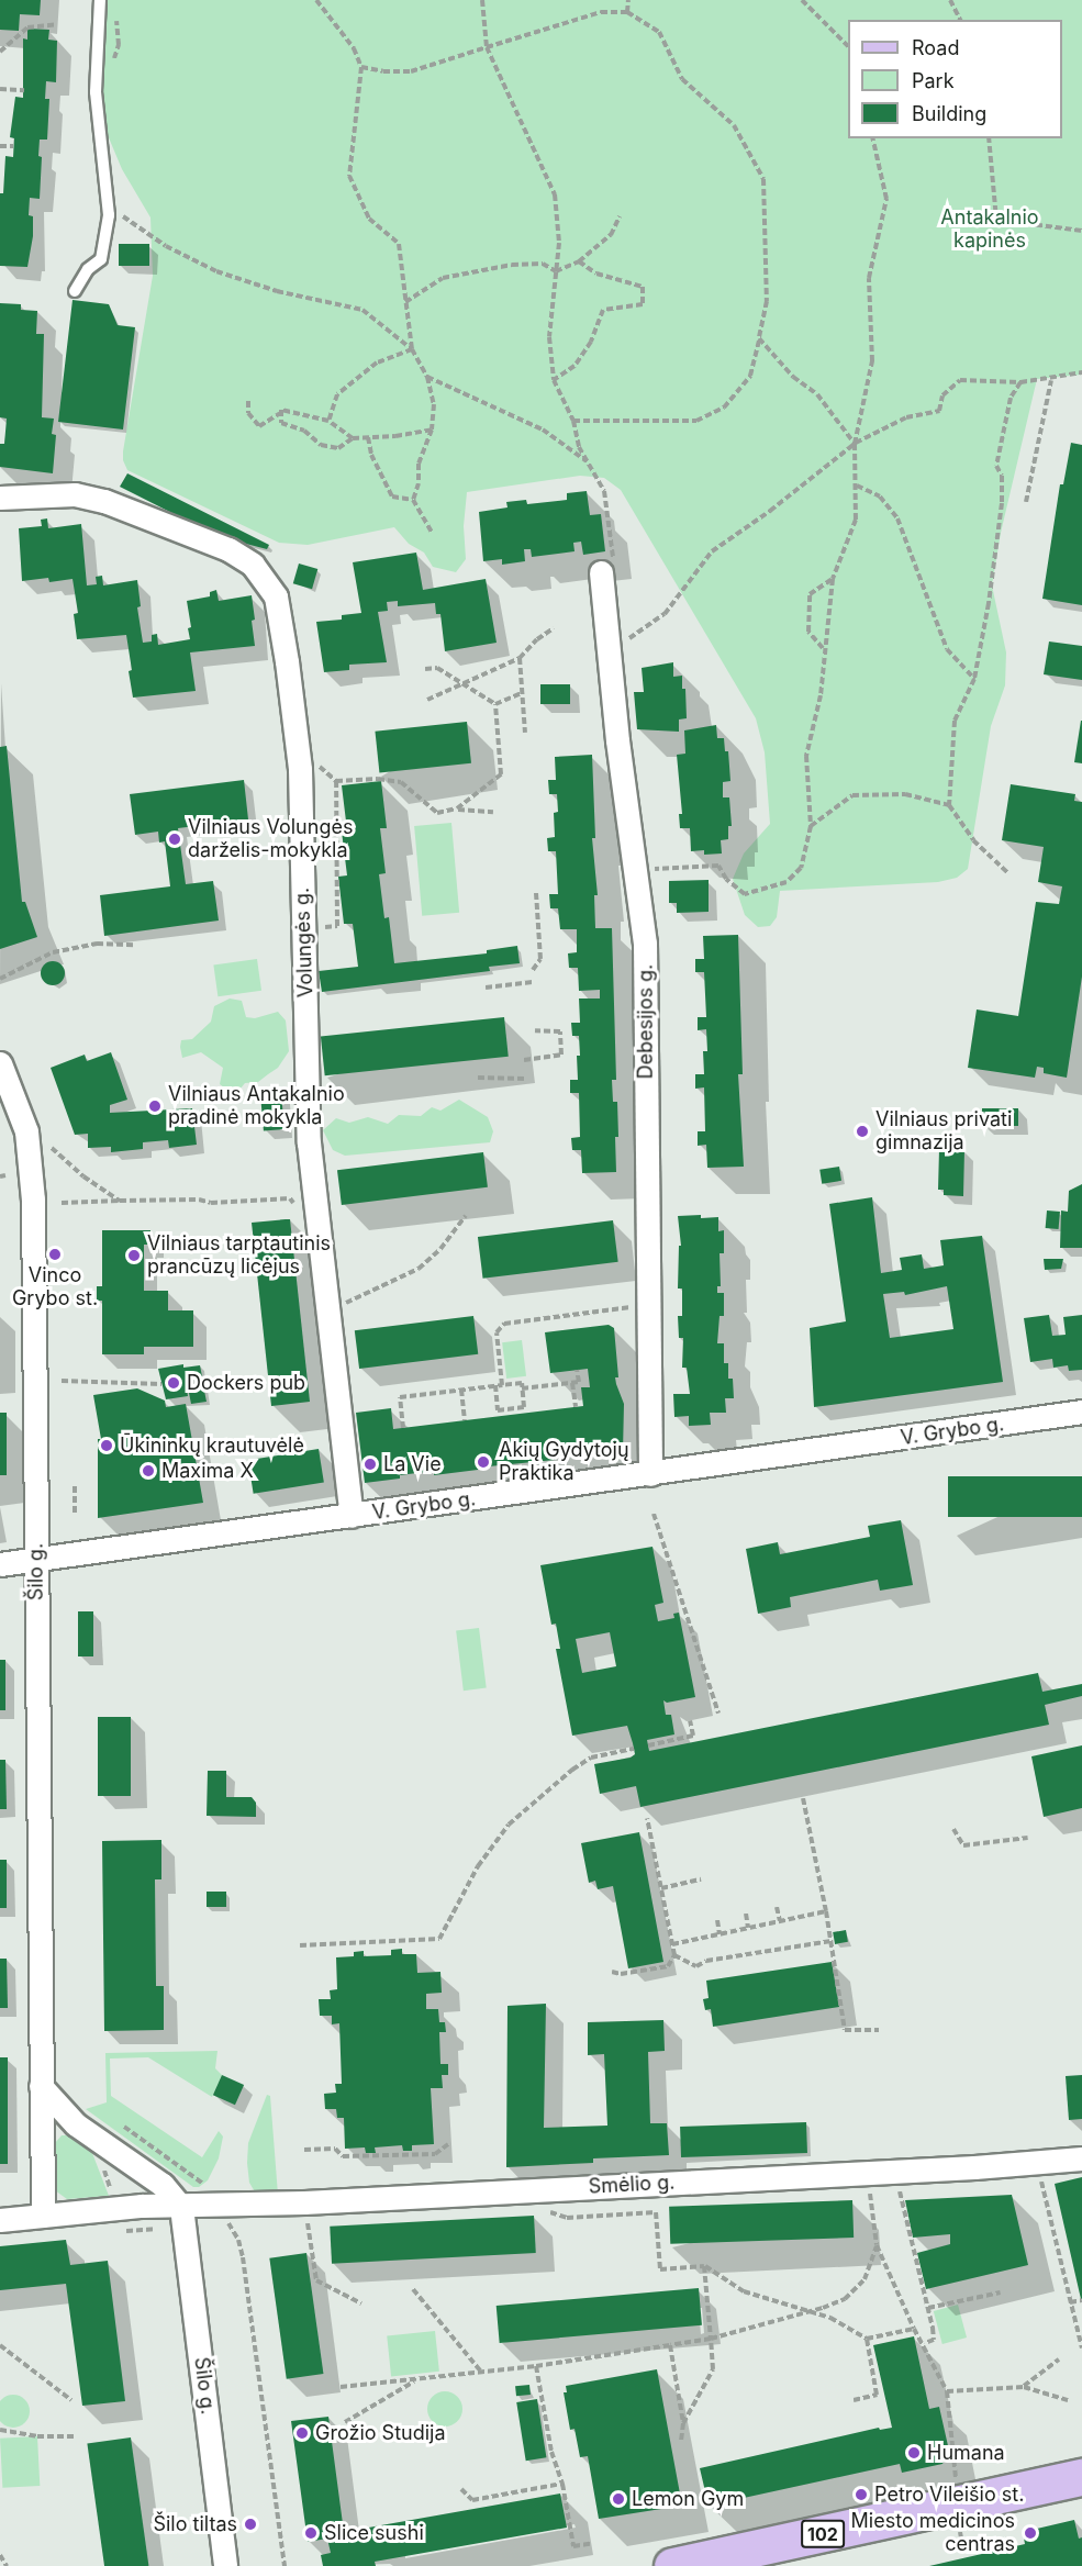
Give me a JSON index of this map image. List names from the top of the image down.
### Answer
{
  "streets": {
    "main road": ["102"],
    "street": [
      "Volungės g.",
      "Debesijos g.",
      "V. Grybo g.",
      "Šilo g.",
      "Smėlio g."
    ]
  },
  "crossings": [
    ["Volungės g.", "V. Grybo g."],
    ["Debesijos g.", "V. Grybo g."],
    ["V. Grybo g.", "Šilo g."],
    ["Šilo g.", "Smėlio g."]
  ],
  "parks": ["Antakalnio kapinės"],
  "places": [
    "Vilniaus Volungės darželis-mokykla",
    "Vilniaus Antakalnio pradinė mokykla",
    "Vilniaus privati gimnazija",
    "Vinco Grybo st.",
    "Vilniaus tarptautinis prancūzų licėjus",
    "Dockers pub",
    "Ūkininkų krautuvėlė",
    "Akių Gydytojų Praktika",
    "La Vie",
    "Maxima X",
    "Grožio Studija",
    "Humana",
    "Petro Vileišio st.",
    "Lemon Gym",
    "Šilo tiltas",
    "Slice sushi",
    "Miesto medicinos centras"
  ],
  "legend": ["Road", "Park", "Building"]
}
